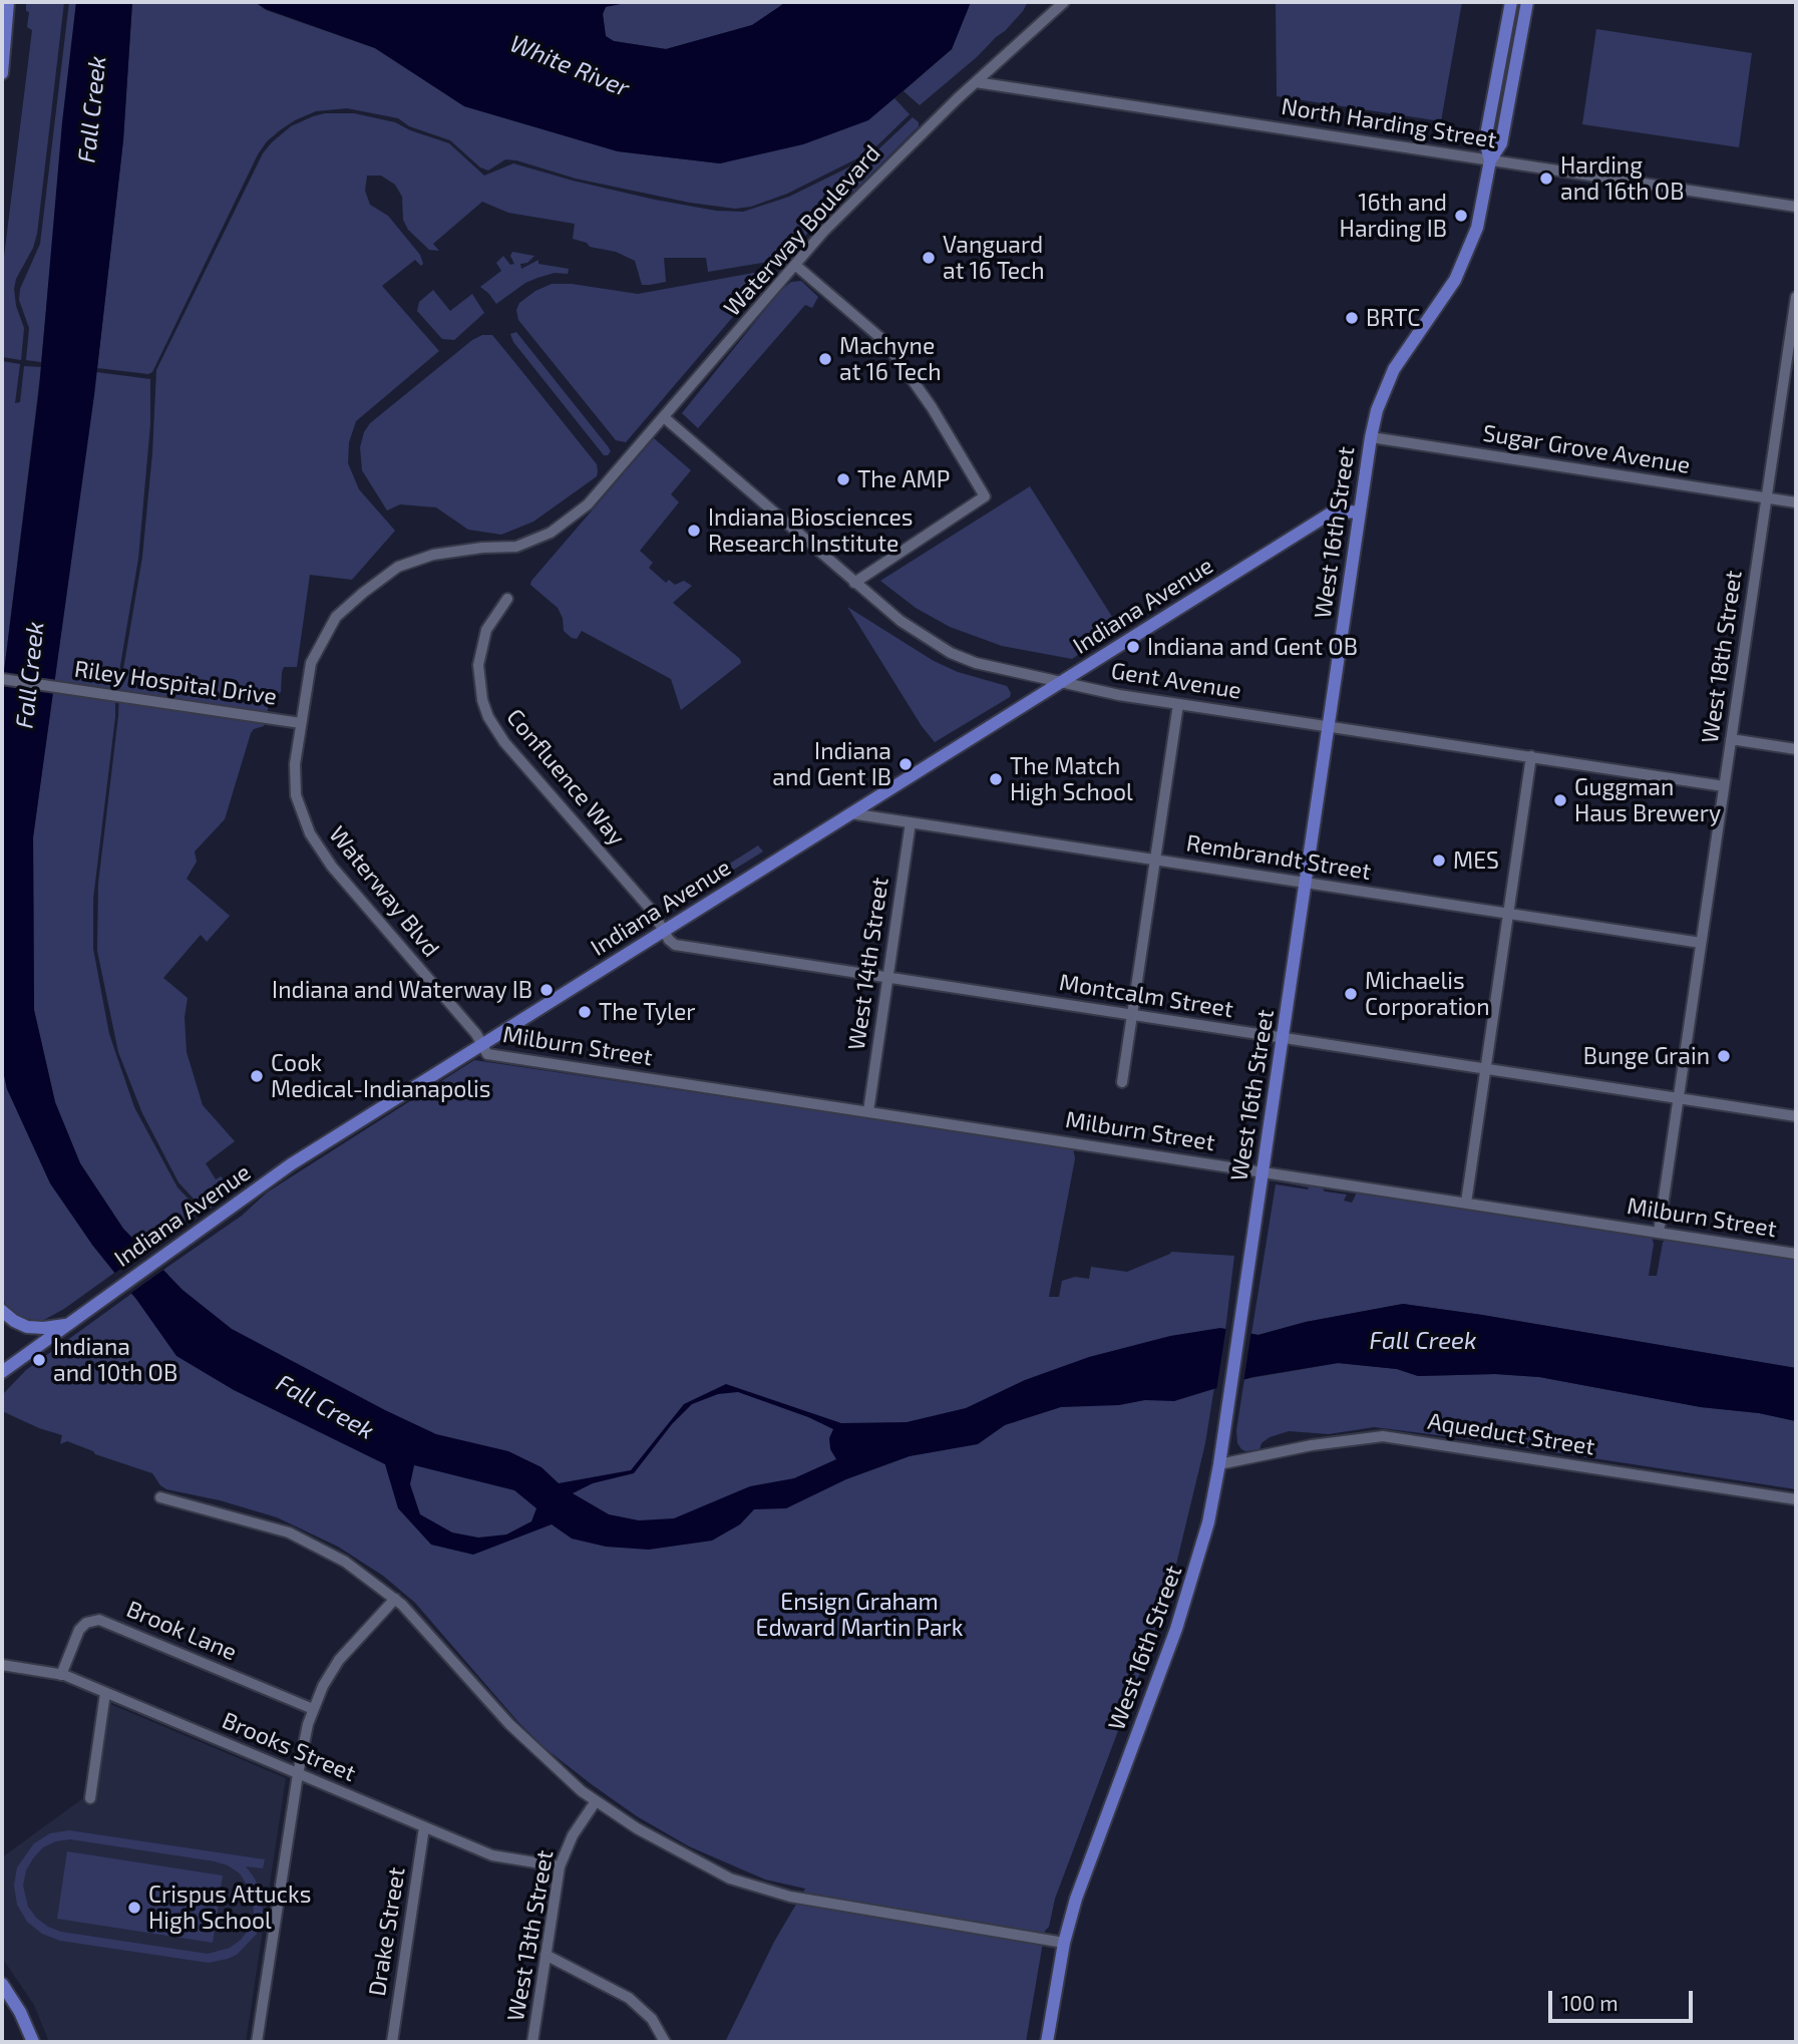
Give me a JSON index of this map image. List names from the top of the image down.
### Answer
{
  "streets": {
    "main road": ["West 16th Street", "Indiana Avenue"],
    "street": [
      "North Harding Street",
      "Waterway Boulevard",
      "Sugar Grove Avenue",
      "West 18th Street",
      "Gent Avenue",
      "Riley Hospital Drive",
      "Confluence Way",
      "Rembrandt Street",
      "Waterway Blvd",
      "West 14th Street",
      "Montcalm Street",
      "Milburn Street",
      "Aqueduct Street",
      "Brook Lane",
      "Brooks Street",
      "Drake Street",
      "West 13th Street"
    ]
  },
  "crossings": [
    ["North Harding Street", "Waterway Boulevard"],
    ["North Harding Street", "West 16th Street"],
    ["Waterway Boulevard", "Gent Avenue"],
    ["Waterway Boulevard", "Waterway Blvd"],
    ["Sugar Grove Avenue", "West 16th Street"],
    ["Sugar Grove Avenue", "West 18th Street"],
    ["West 16th Street", "Indiana Avenue"],
    ["West 16th Street", "Gent Avenue"],
    ["West 16th Street", "Rembrandt Street"],
    ["West 16th Street", "Montcalm Street"],
    ["West 16th Street", "Milburn Street"],
    ["West 16th Street", "Aqueduct Street"],
    ["Indiana Avenue", "Gent Avenue"],
    ["Indiana Avenue", "Confluence Way"],
    ["Indiana Avenue", "Rembrandt Street"],
    ["Indiana Avenue", "Waterway Blvd"],
    ["Indiana Avenue", "Montcalm Street"],
    ["Indiana Avenue", "Milburn Street"],
    ["West 18th Street", "Gent Avenue"],
    ["West 18th Street", "Rembrandt Street"],
    ["West 18th Street", "Montcalm Street"],
    ["West 18th Street", "Milburn Street"],
    ["Riley Hospital Drive", "Waterway Blvd"],
    ["Confluence Way", "Montcalm Street"],
    ["Rembrandt Street", "West 14th Street"],
    ["Waterway Blvd", "Milburn Street"],
    ["West 14th Street", "Montcalm Street"],
    ["West 14th Street", "Milburn Street"],
    ["Brook Lane", "Brooks Street"],
    ["Brooks Street", "Drake Street"],
    ["Brooks Street", "West 13th Street"]
  ],
  "water": ["White River", "Fall Creek"],
  "parks": ["Ensign Graham Edward Martin Park"],
  "places": [
    "Harding and 16th OB",
    "16th and Harding IB",
    "Vanguard at 16 Tech",
    "BRTC",
    "Machyne at 16 Tech",
    "The AMP",
    "Indiana Biosciences Research Institute",
    "Indiana and Gent OB",
    "Indiana and Gent IB",
    "The Match High School",
    "Guggman Haus Brewery",
    "MES",
    "Indiana and Waterway IB",
    "Michaelis Corporation",
    "The Tyler",
    "Bunge Grain",
    "Cook Medical-Indianapolis",
    "Indiana and 10th OB",
    "Crispus Attucks High School"
  ],
  "scale_bar": "100 m"
}
